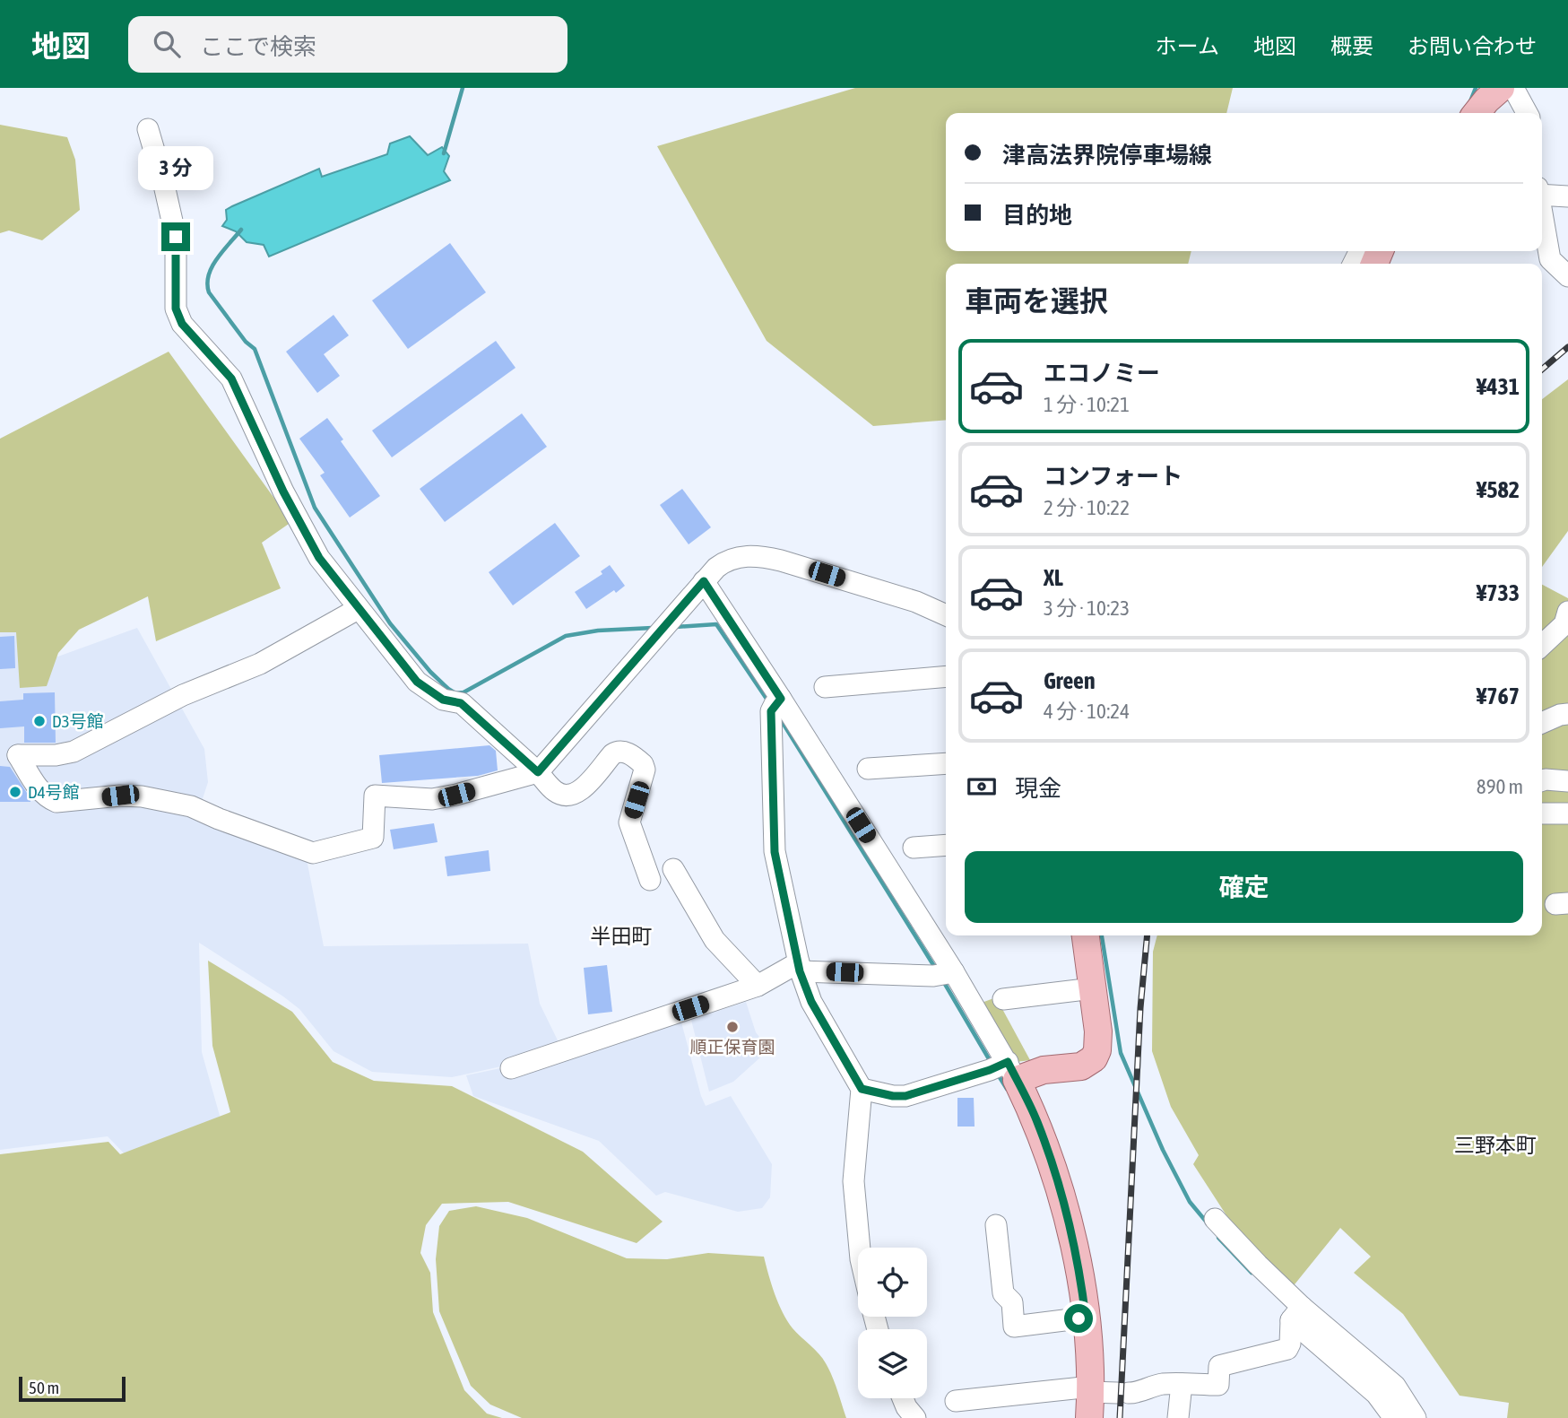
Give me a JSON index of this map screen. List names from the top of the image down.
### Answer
{
  "districts": ["半田町", "三野本町"],
  "places": ["D3号館", "D4号館", "順正保育園"],
  "scale_bar": "50 m",
  "page": {
    "header": "地図",
    "search": "ここで検索",
    "nav": [
      "ホーム",
      "地図",
      "概要",
      "お問い合わせ"
    ],
    "banner": ["津高法界院停車場線", "目的地"],
    "bubble": "3 分",
    "heading": "車両を選択",
    "list": [
      {
        "name": "エコノミー",
        "note": "1 分 · 10:21",
        "value": "¥431"
      },
      {
        "name": "コンフォート",
        "note": "2 分 · 10:22",
        "value": "¥582"
      },
      {
        "name": "XL",
        "note": "3 分 · 10:23",
        "value": "¥733"
      },
      {
        "name": "Green",
        "note": "4 分 · 10:24",
        "value": "¥767"
      }
    ],
    "pay": ["現金", "890 m"],
    "buttons": "確定",
    "scale": "50 m"
  }
}
